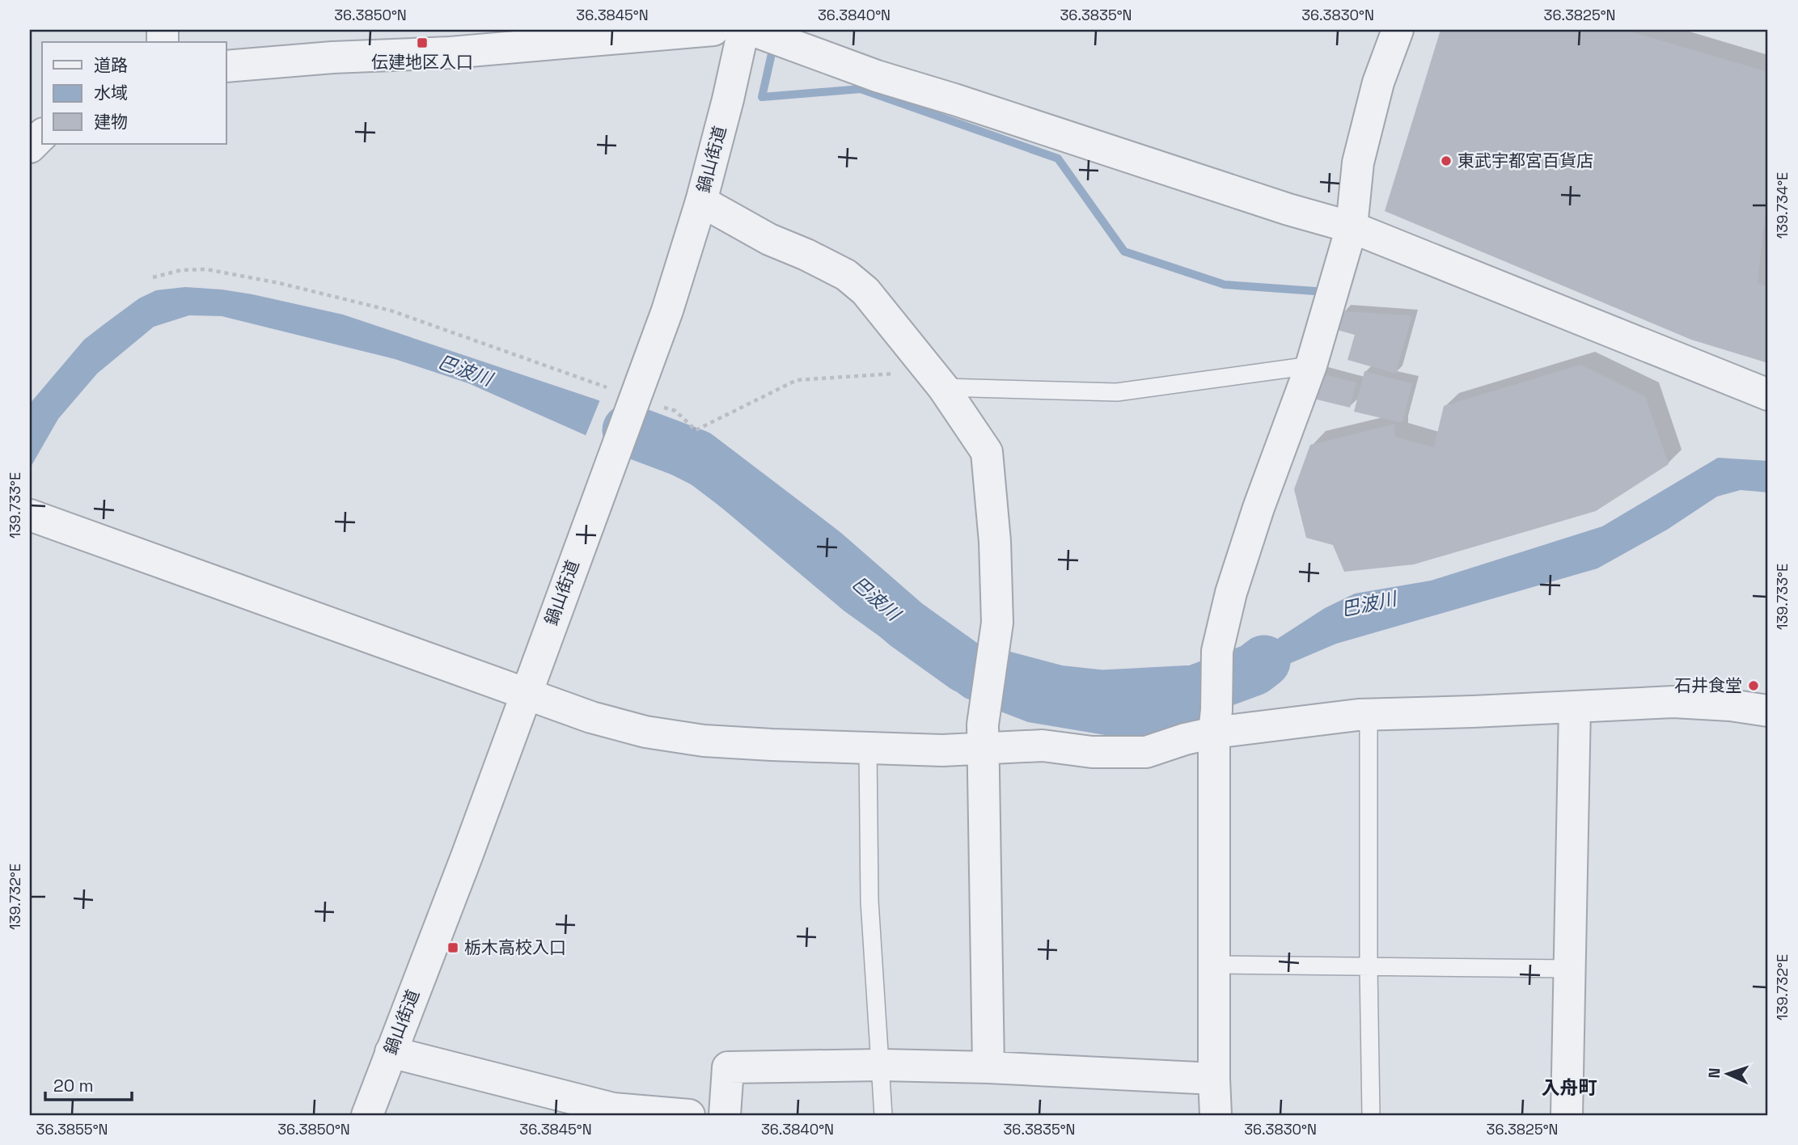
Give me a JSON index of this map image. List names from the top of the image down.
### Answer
{
  "streets": {
    "street": ["鍋山街道"]
  },
  "districts": ["入舟町"],
  "water": ["巴波川"],
  "places": {
    "transit": ["伝建地区入口", "栃木高校入口"],
    "other": ["東武宇都宮百貨店", "石井食堂"]
  },
  "legend": ["道路", "水域", "建物"],
  "scale_bar": "20 m",
  "north": "left",
  "coordinates": [
    "36.3850°N",
    "36.3845°N",
    "36.3840°N",
    "36.3835°N",
    "36.3830°N",
    "36.3825°N",
    "139.734°E",
    "139.733°E",
    "139.732°E",
    "36.3855°N"
  ]
}
